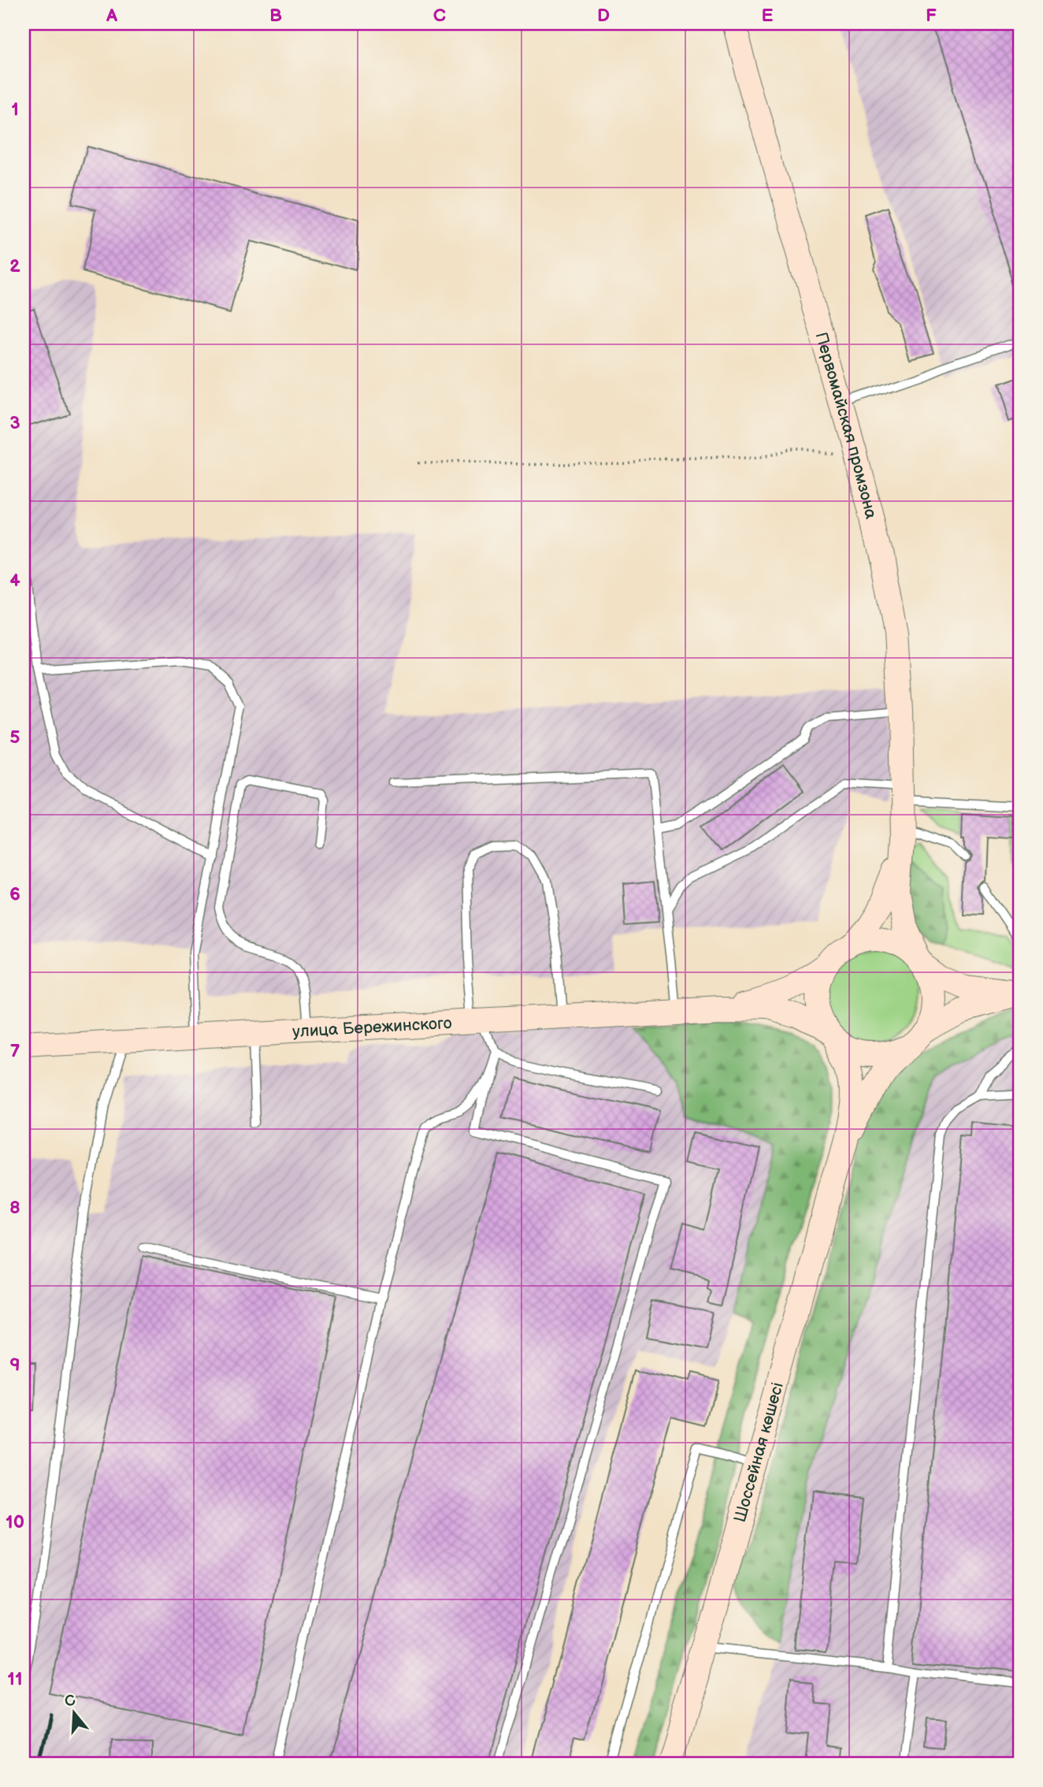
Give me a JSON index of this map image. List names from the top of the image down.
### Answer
{
  "streets": {
    "main road": ["Первомайская промзона", "улица Бережинского", "Шоссейная көшесі"]
  },
  "north": "top",
  "grid": {
    "columns": [
      "A",
      "B",
      "C",
      "D",
      "E",
      "F"
    ],
    "rows": [
      "1",
      "2",
      "3",
      "4",
      "5",
      "6",
      "7",
      "8",
      "9",
      "10",
      "11"
    ]
  }
}
